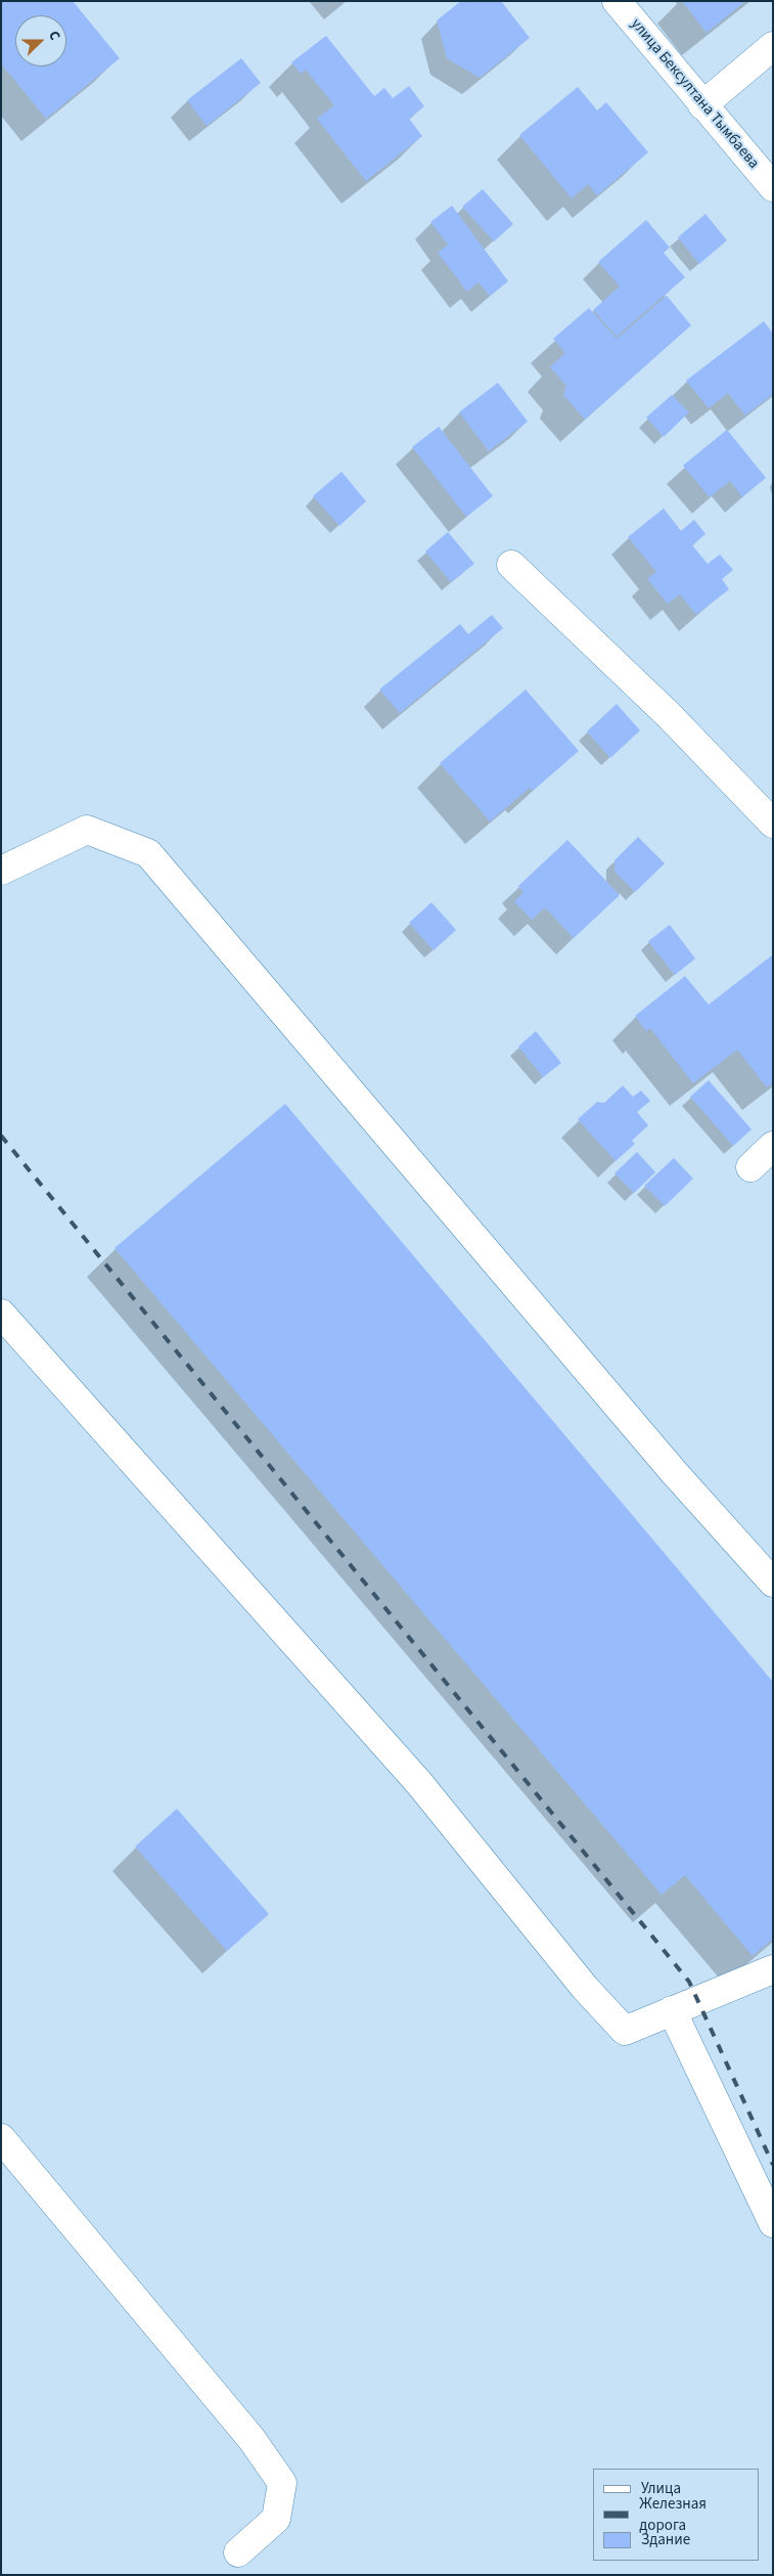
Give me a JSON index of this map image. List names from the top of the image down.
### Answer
{
  "streets": {
    "street": ["улица Бексултана Тымбаева"]
  },
  "legend": ["Улица", "Железная дорога", "Здание"],
  "north": "right"
}
